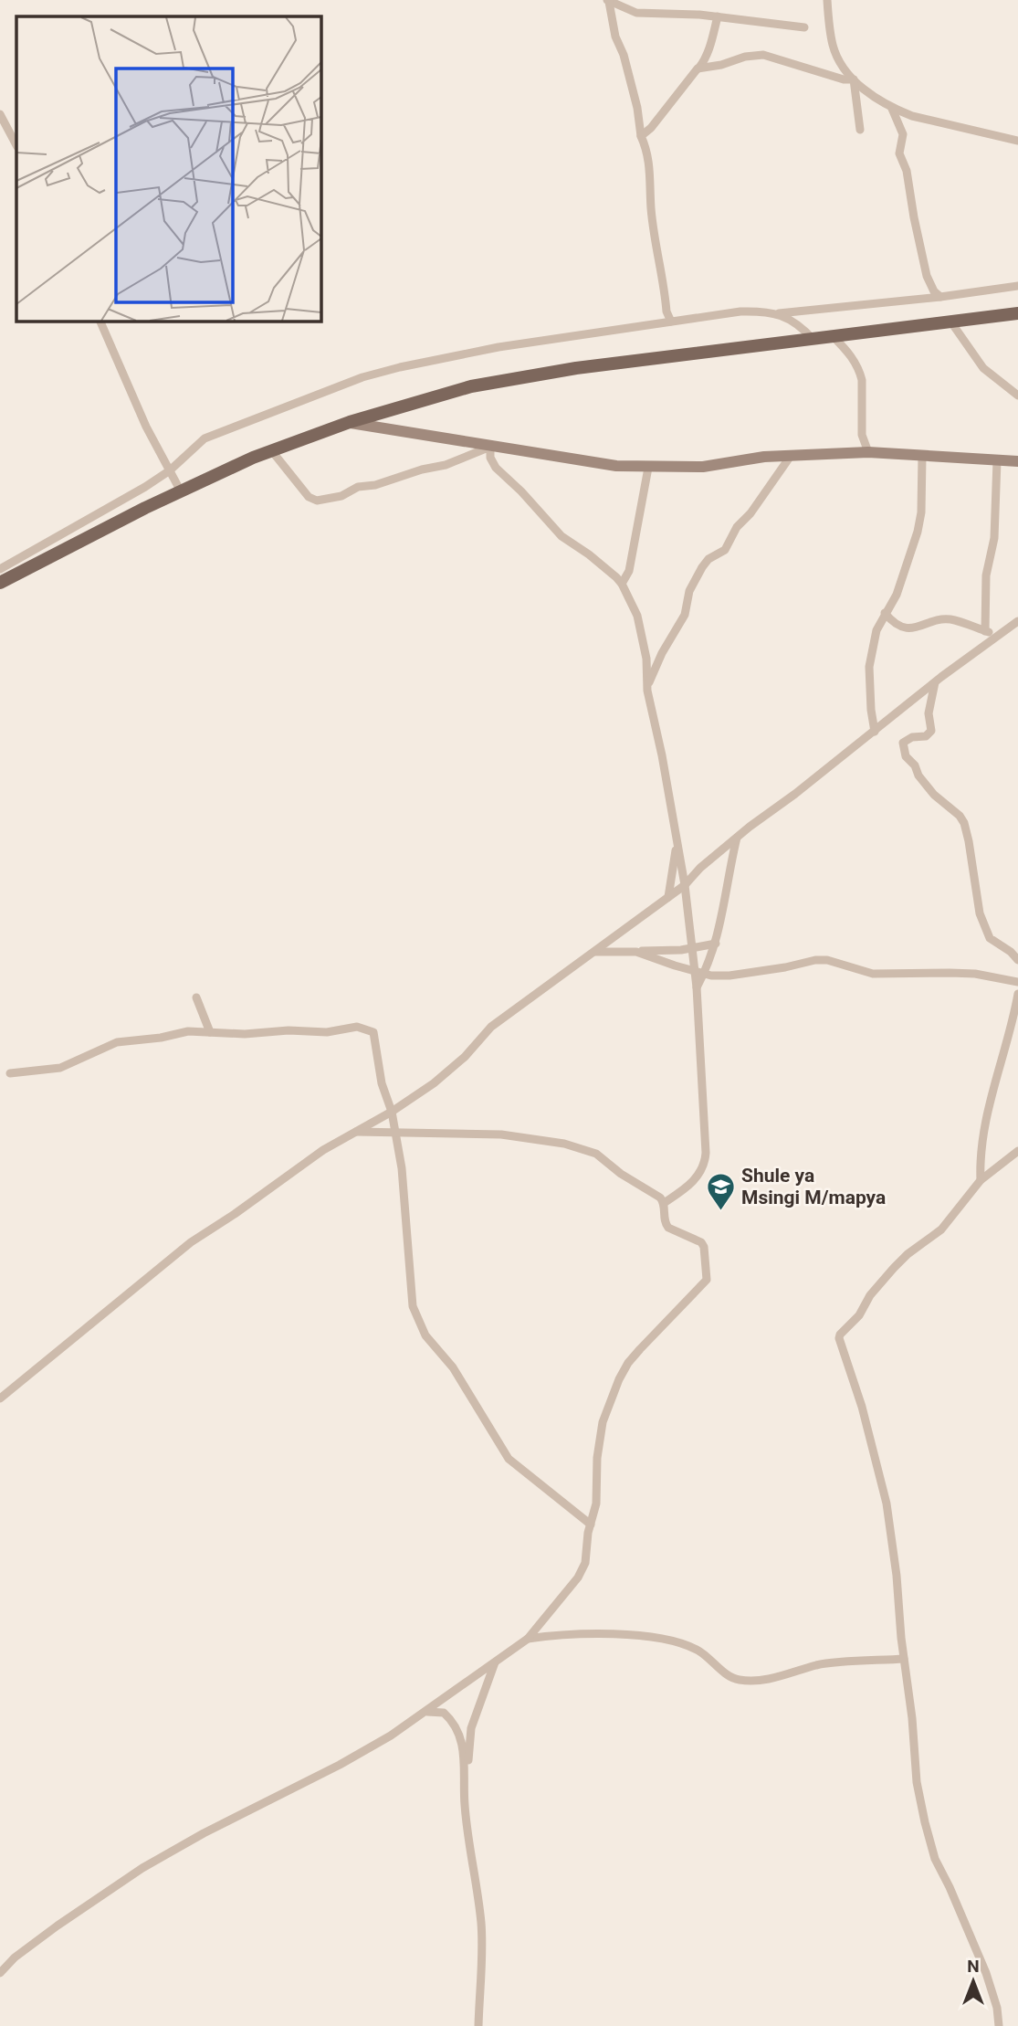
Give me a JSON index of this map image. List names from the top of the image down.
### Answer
{
  "places": {
    "school or university": ["Shule ya Msingi M/mapya"]
  },
  "north": "top"
}
